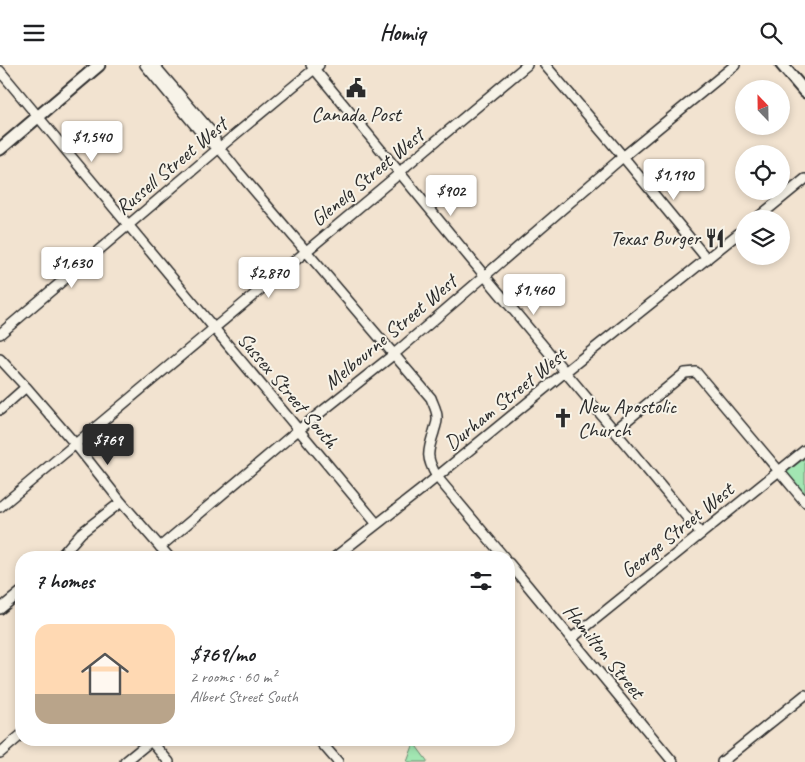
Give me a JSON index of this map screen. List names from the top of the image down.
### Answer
{
  "streets": {
    "street": [
      "Russell Street West",
      "Glenelg Street West",
      "Melbourne Street West",
      "Sussex Street South",
      "Durham Street West",
      "George Street West",
      "Hamilton Street"
    ]
  },
  "crossings": [
    ["Russell Street West", "Sussex Street South"],
    ["Glenelg Street West", "Sussex Street South"],
    ["Melbourne Street West", "Sussex Street South"],
    ["Sussex Street South", "Durham Street West"],
    ["George Street West", "Hamilton Street"]
  ],
  "places": {
    "public building": ["Canada Post"],
    "restaurant": ["Texas Burger"],
    "church": ["New Apostolic Church"]
  },
  "north": "top",
  "page": {
    "header": "Homiq",
    "price": [
      "$1,540",
      "$1,190",
      "$902",
      "$1,630",
      "$2,870",
      "$1,460",
      "$769"
    ],
    "heading": "7 homes",
    "list": [
      {
        "name": "$769/mo",
        "note": "2 rooms · 60 m² · Albert Street South"
      }
    ]
  }
}
